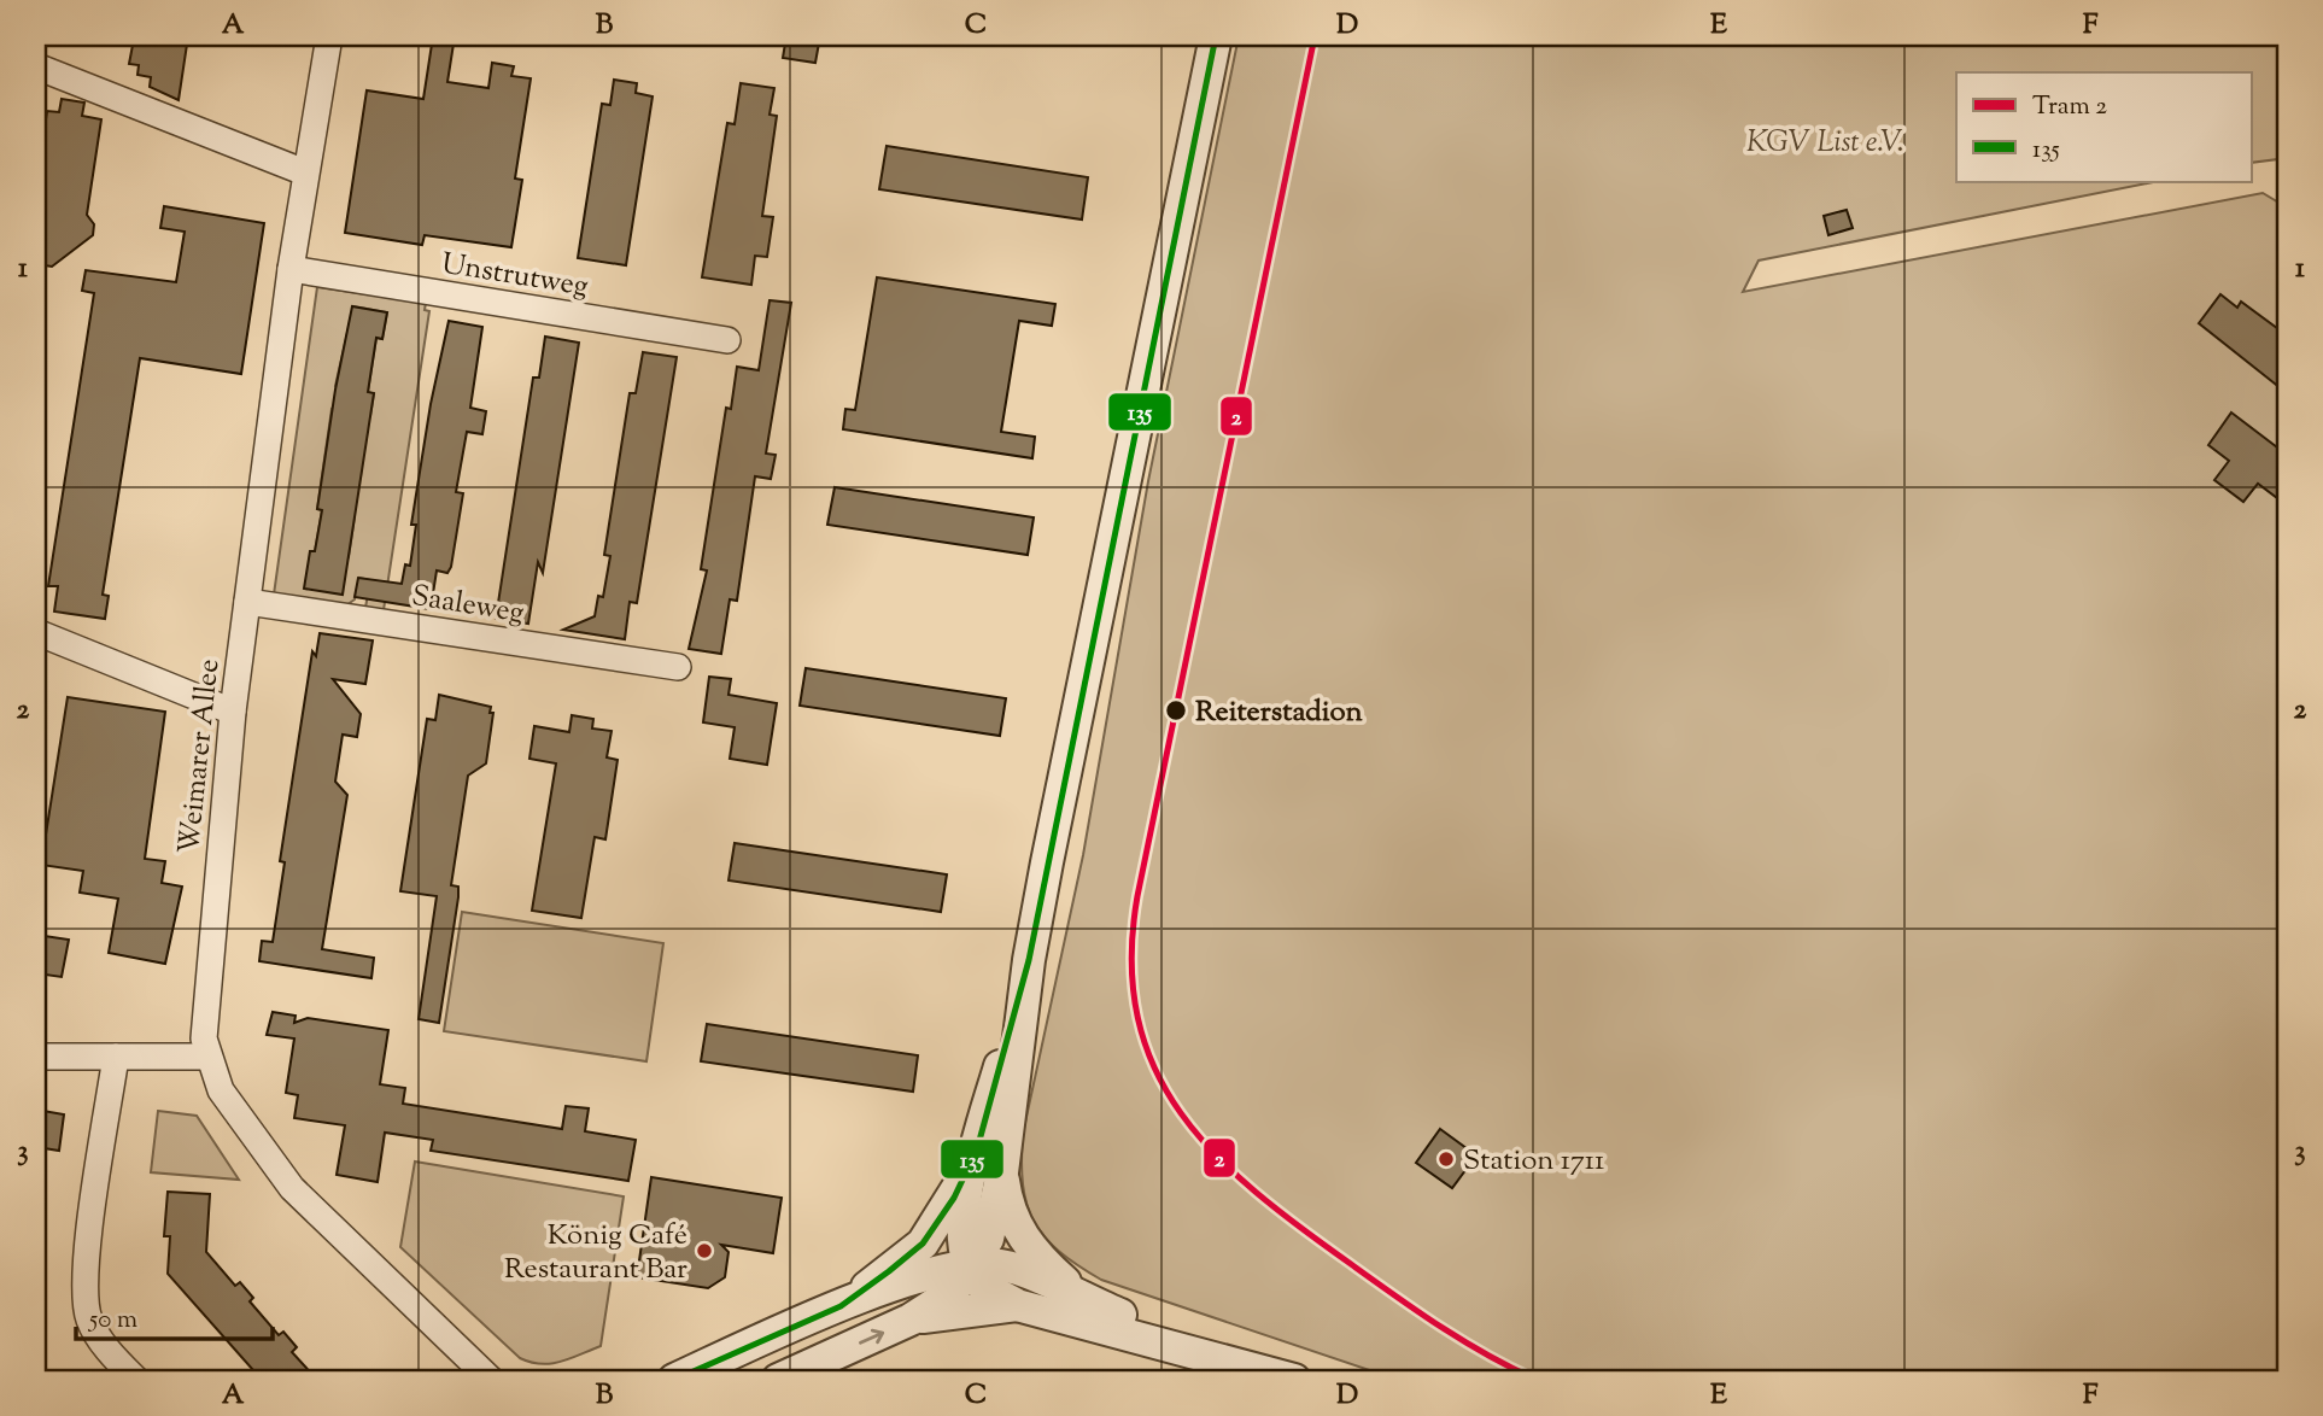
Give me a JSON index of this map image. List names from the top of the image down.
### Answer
{
  "streets": {
    "street": ["Unstrutweg", "Saaleweg", "Weimarer Allee"]
  },
  "crossings": [
    ["Unstrutweg", "Weimarer Allee"],
    ["Saaleweg", "Weimarer Allee"]
  ],
  "parks": ["KGV List e.V."],
  "places": ["Reiterstadion", "Station 1711", "König Café Restaurant Bar"],
  "lines": ["tram line 2", "transit line 135"],
  "legend": ["Tram 2", "135"],
  "scale_bar": "50 m",
  "grid": {
    "columns": [
      "A",
      "B",
      "C",
      "D",
      "E",
      "F"
    ],
    "rows": ["1", "2", "3"]
  }
}
